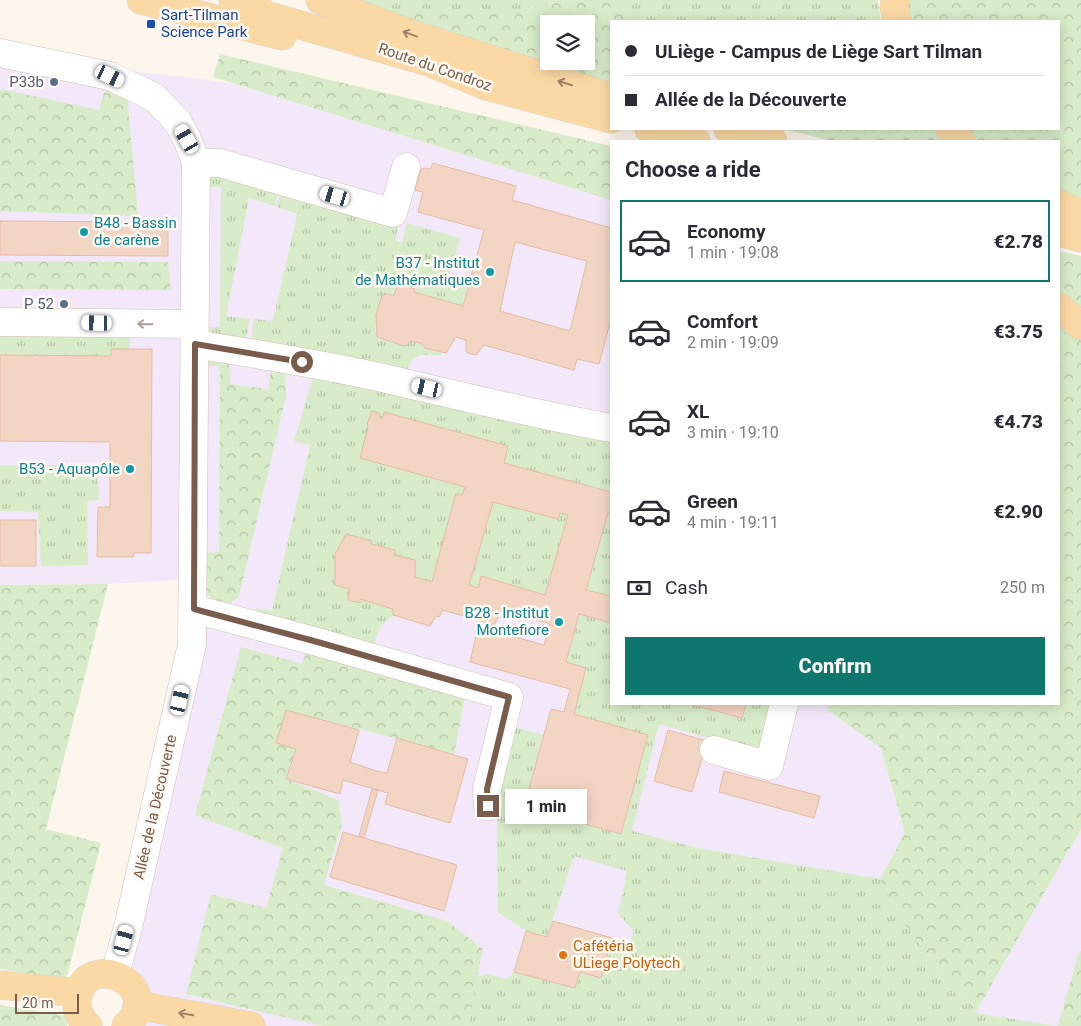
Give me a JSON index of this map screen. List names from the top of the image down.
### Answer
{
  "streets": {
    "main road": ["Route du Condroz"],
    "street": ["Allée de la Découverte"]
  },
  "places": {
    "transit": ["Sart-Tilman Science Park"],
    "other": [
      "P33b",
      "B48 - Bassin de carène",
      "B37 - Institut de Mathématiques",
      "P 52",
      "B53 - Aquapôle",
      "B28 - Institut Montefiore",
      "Cafétéria ULiege Polytech"
    ]
  },
  "scale_bar": "20 m",
  "page": {
    "banner": ["ULiège - Campus de Liège Sart Tilman", "Allée de la Découverte"],
    "heading": "Choose a ride",
    "list": [
      {
        "name": "Economy",
        "note": "1 min · 19:08",
        "value": "€2.78"
      },
      {
        "name": "Comfort",
        "note": "2 min · 19:09",
        "value": "€3.75"
      },
      {
        "name": "XL",
        "note": "3 min · 19:10",
        "value": "€4.73"
      },
      {
        "name": "Green",
        "note": "4 min · 19:11",
        "value": "€2.90"
      }
    ],
    "pay": ["Cash", "250 m"],
    "buttons": "Confirm",
    "bubble": "1 min",
    "scale": "20 m"
  }
}
